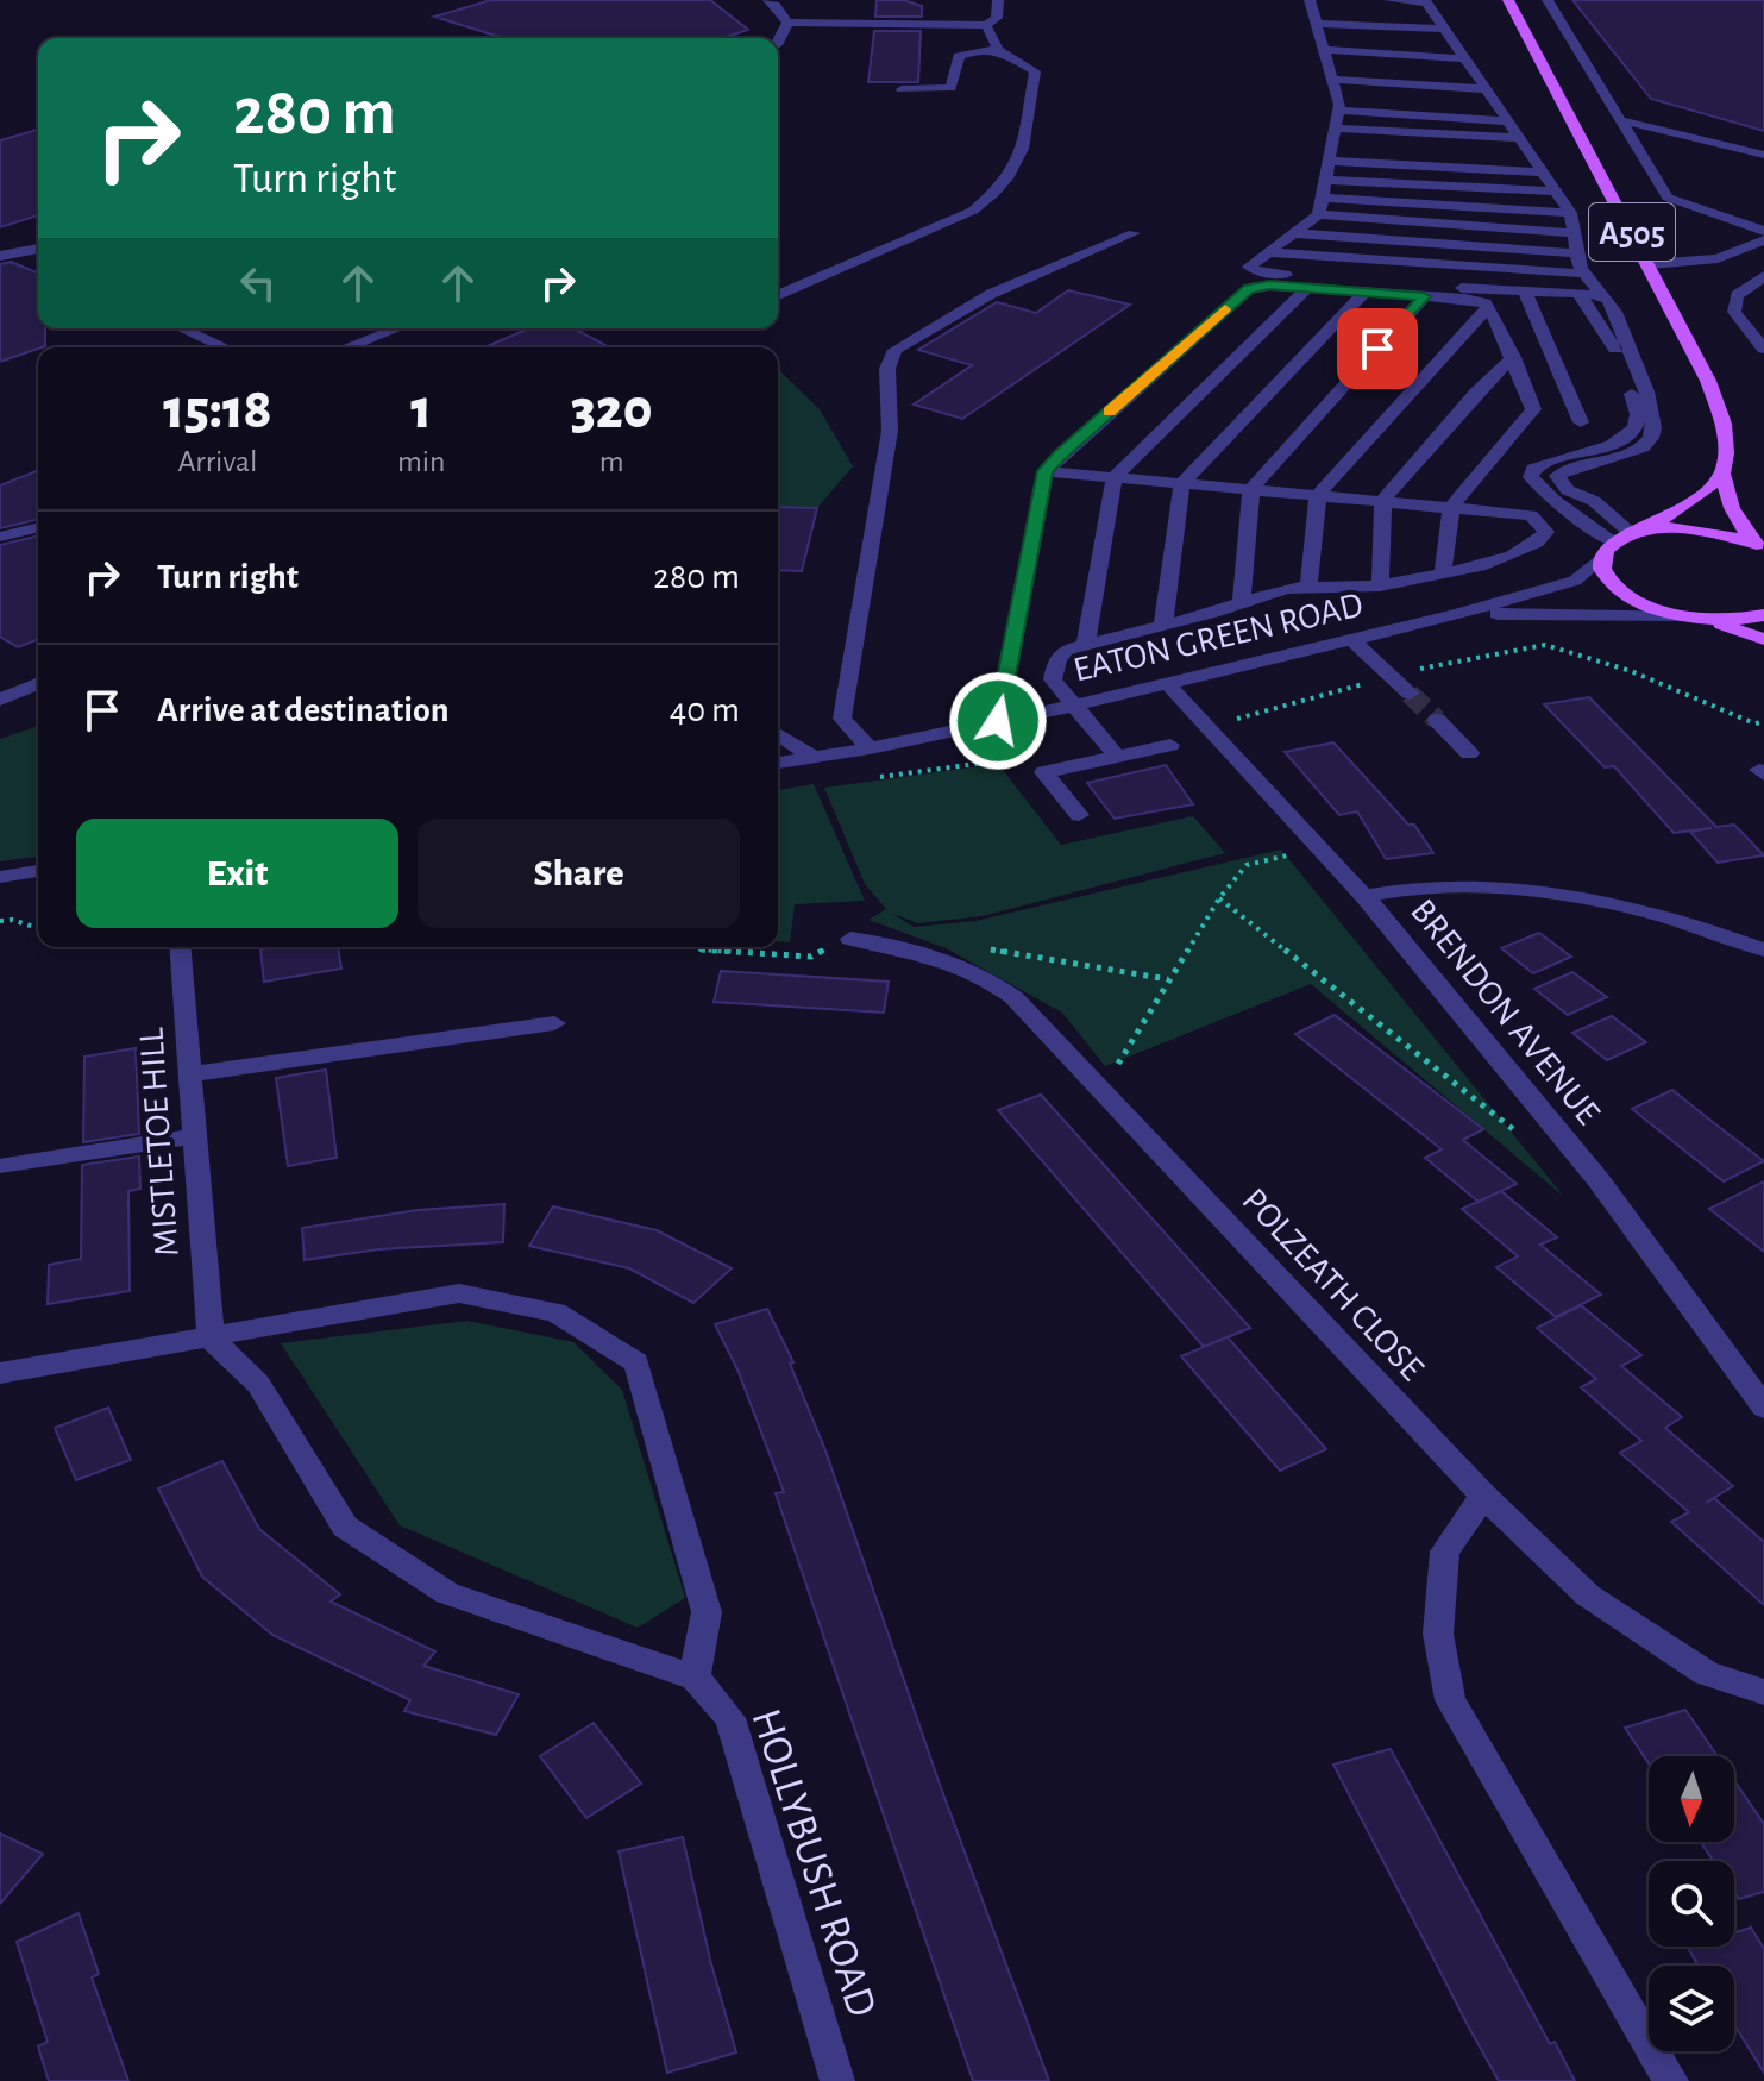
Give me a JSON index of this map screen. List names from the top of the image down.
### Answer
{
  "streets": {
    "main road": ["A505"],
    "street": [
      "EATON GREEN ROAD",
      "BRENDON AVENUE",
      "MISTLETOE HILL",
      "POLZEATH CLOSE",
      "HOLLYBUSH ROAD"
    ]
  },
  "crossings": [
    ["EATON GREEN ROAD", "BRENDON AVENUE"],
    ["MISTLETOE HILL", "HOLLYBUSH ROAD"]
  ],
  "north": "bottom",
  "page": {
    "turn": ["280 m", "Turn right"],
    "eta": [
      "15:18",
      "Arrival",
      "1",
      "min",
      "320",
      "m"
    ],
    "list": [
      {
        "name": "Turn right",
        "value": "280 m"
      },
      {
        "name": "Arrive at destination",
        "value": "40 m"
      }
    ],
    "buttons": ["Exit", "Share"]
  }
}
